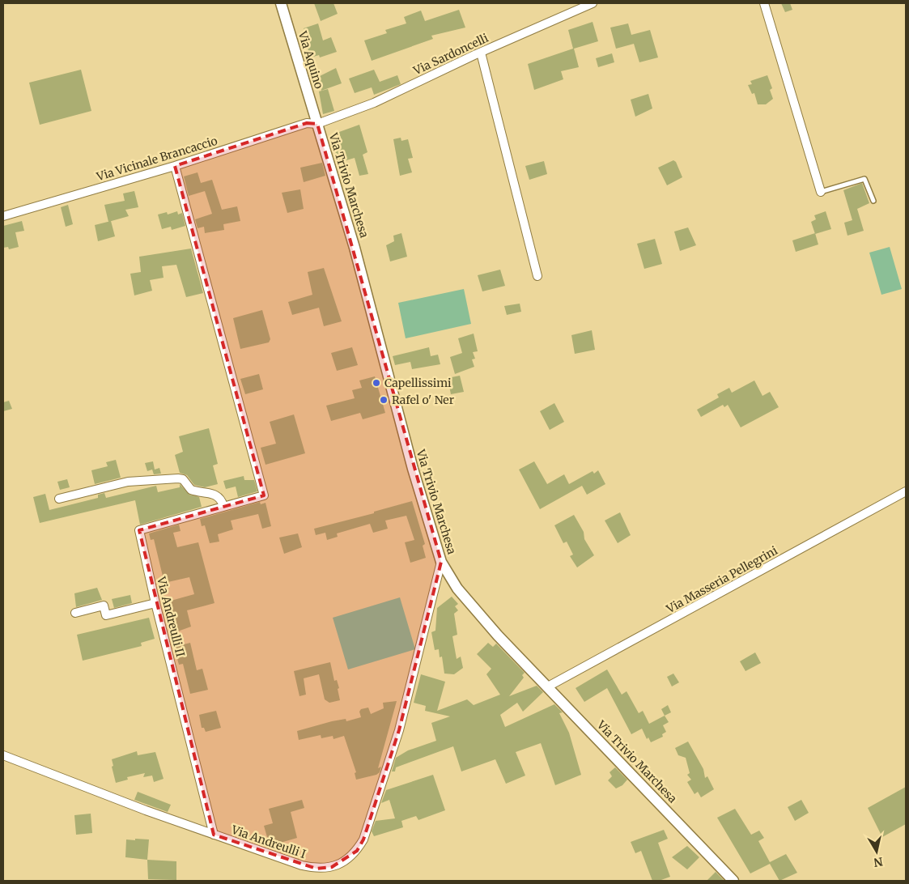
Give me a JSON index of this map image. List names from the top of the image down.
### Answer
{
  "streets": {
    "street": [
      "Via Sardoncelli",
      "Via Aquino",
      "Via Vicinale Brancaccio",
      "Via Trivio Marchesa",
      "Via Masseria Pellegrini",
      "Via Andreulli II",
      "Via Andreulli I"
    ]
  },
  "crossings": [
    ["Via Sardoncelli", "Via Aquino"],
    ["Via Sardoncelli", "Via Vicinale Brancaccio"],
    ["Via Sardoncelli", "Via Trivio Marchesa"],
    ["Via Aquino", "Via Vicinale Brancaccio"],
    ["Via Aquino", "Via Trivio Marchesa"],
    ["Via Vicinale Brancaccio", "Via Trivio Marchesa"],
    ["Via Vicinale Brancaccio", "Via Andreulli II"],
    ["Via Trivio Marchesa", "Via Masseria Pellegrini"],
    ["Via Trivio Marchesa", "Via Andreulli I"],
    ["Via Andreulli II", "Via Andreulli I"]
  ],
  "places": ["Capellissimi", "Rafel o' Ner"],
  "north": "bottom"
}
